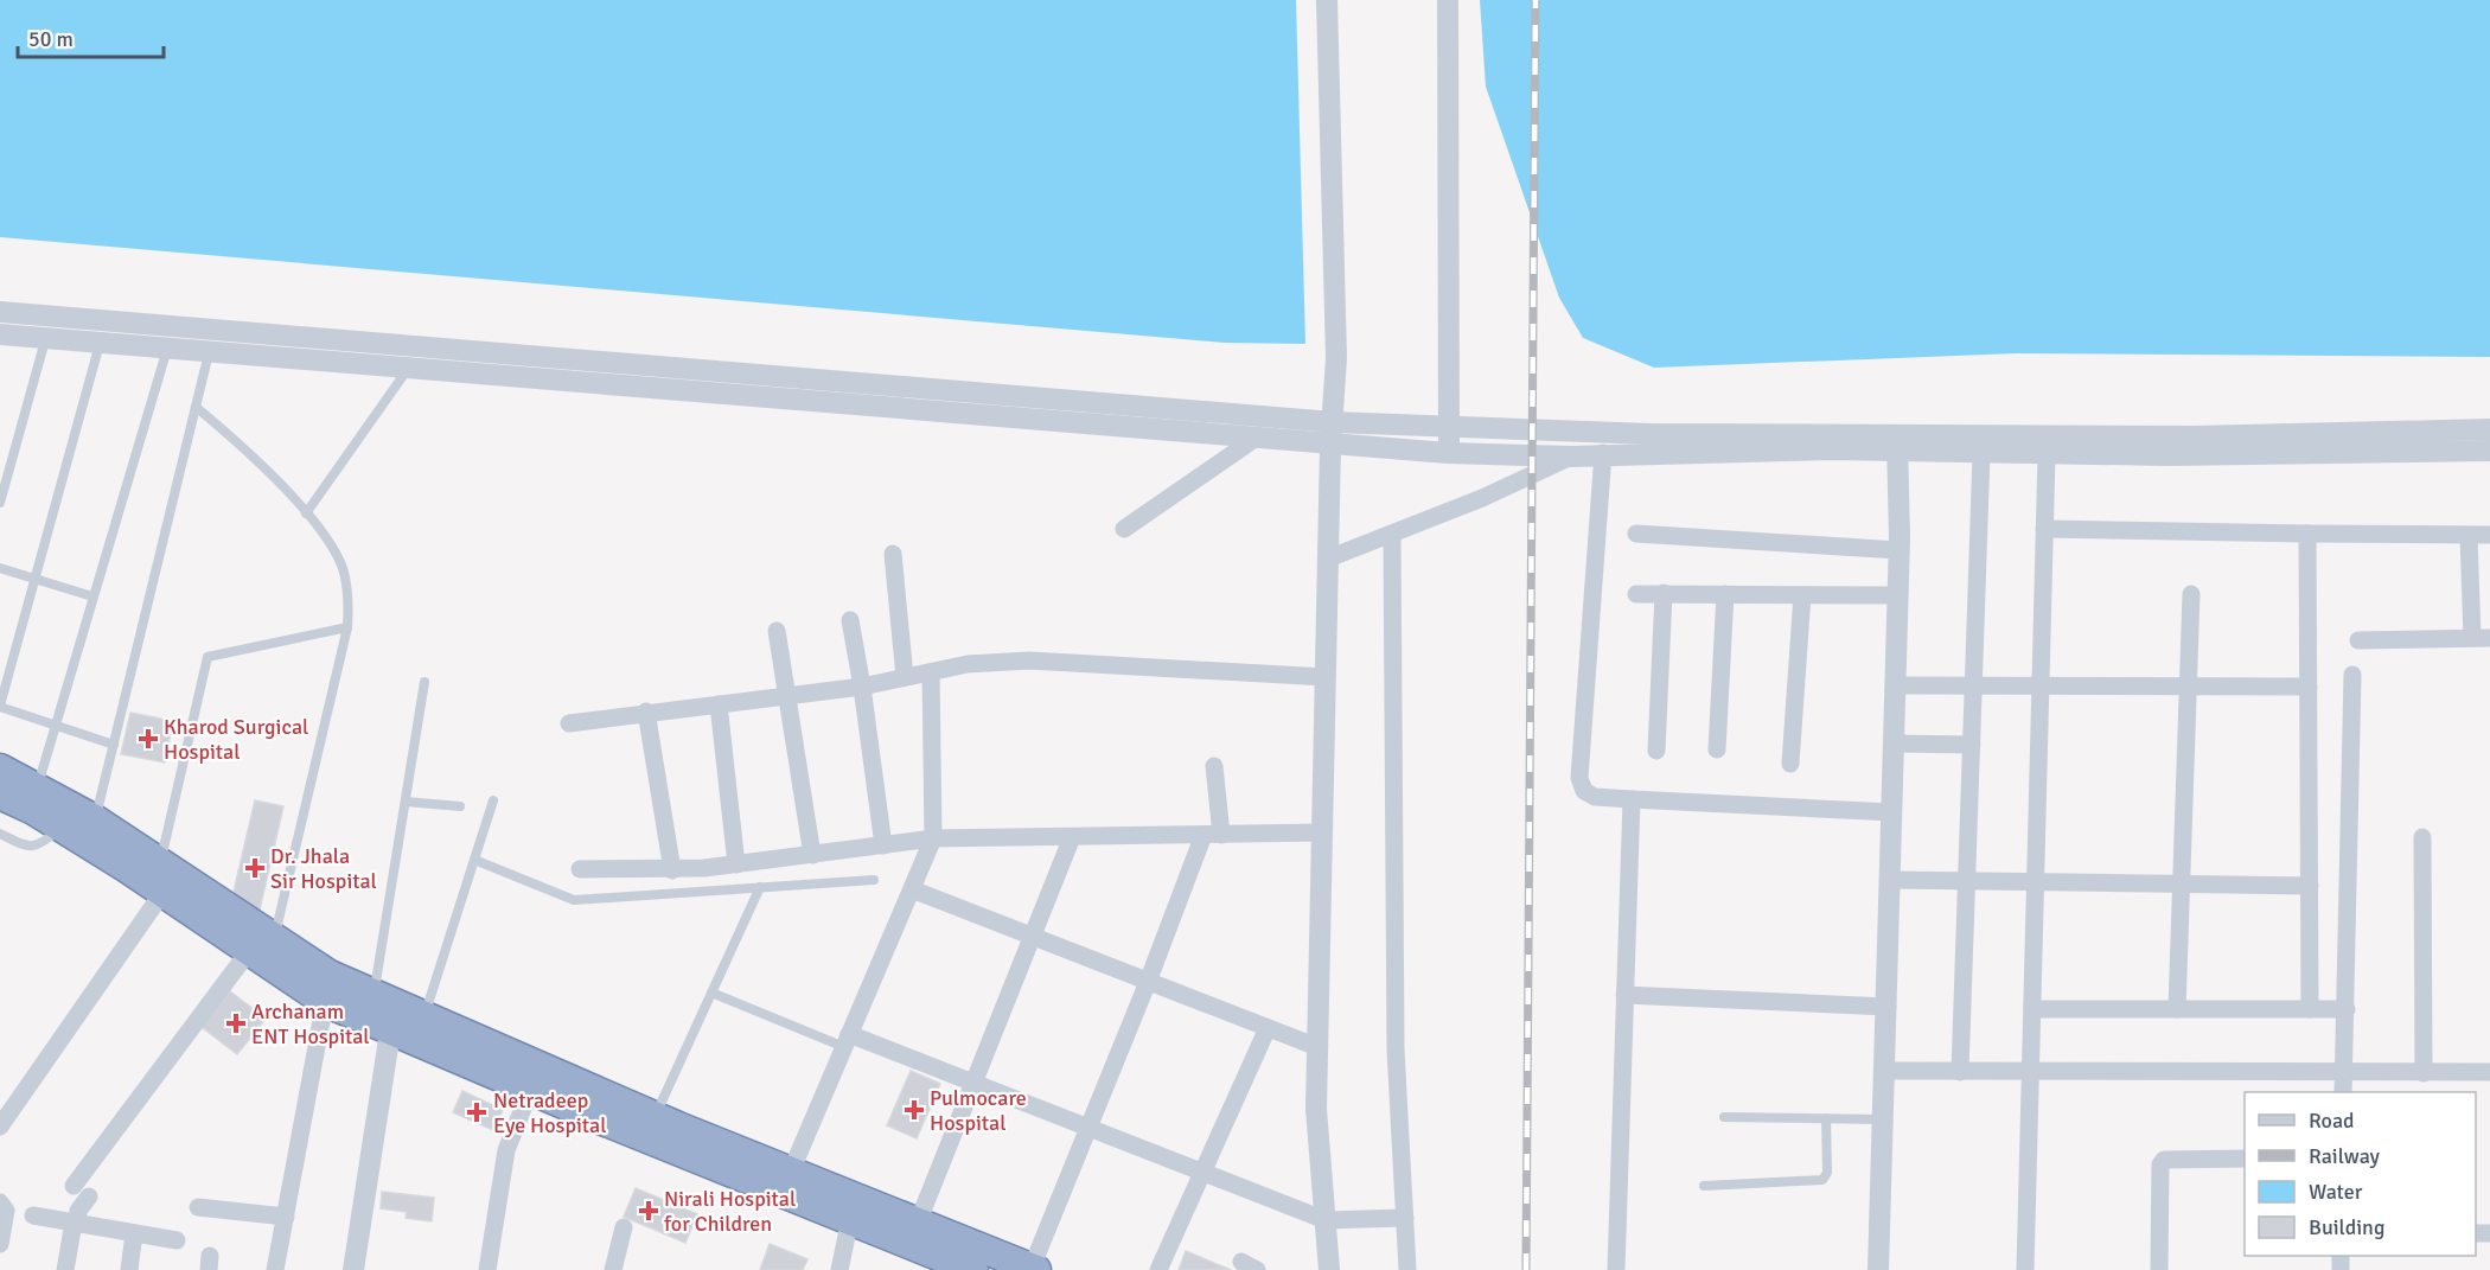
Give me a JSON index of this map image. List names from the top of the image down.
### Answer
{
  "places": {
    "health": [
      "Kharod Surgical Hospital",
      "Dr. Jhala Sir Hospital",
      "Archanam ENT Hospital",
      "Pulmocare Hospital",
      "Netradeep Eye Hospital",
      "Nirali Hospital for Children"
    ]
  },
  "legend": [
    "Road",
    "Railway",
    "Water",
    "Building"
  ],
  "scale_bar": "50 m"
}
